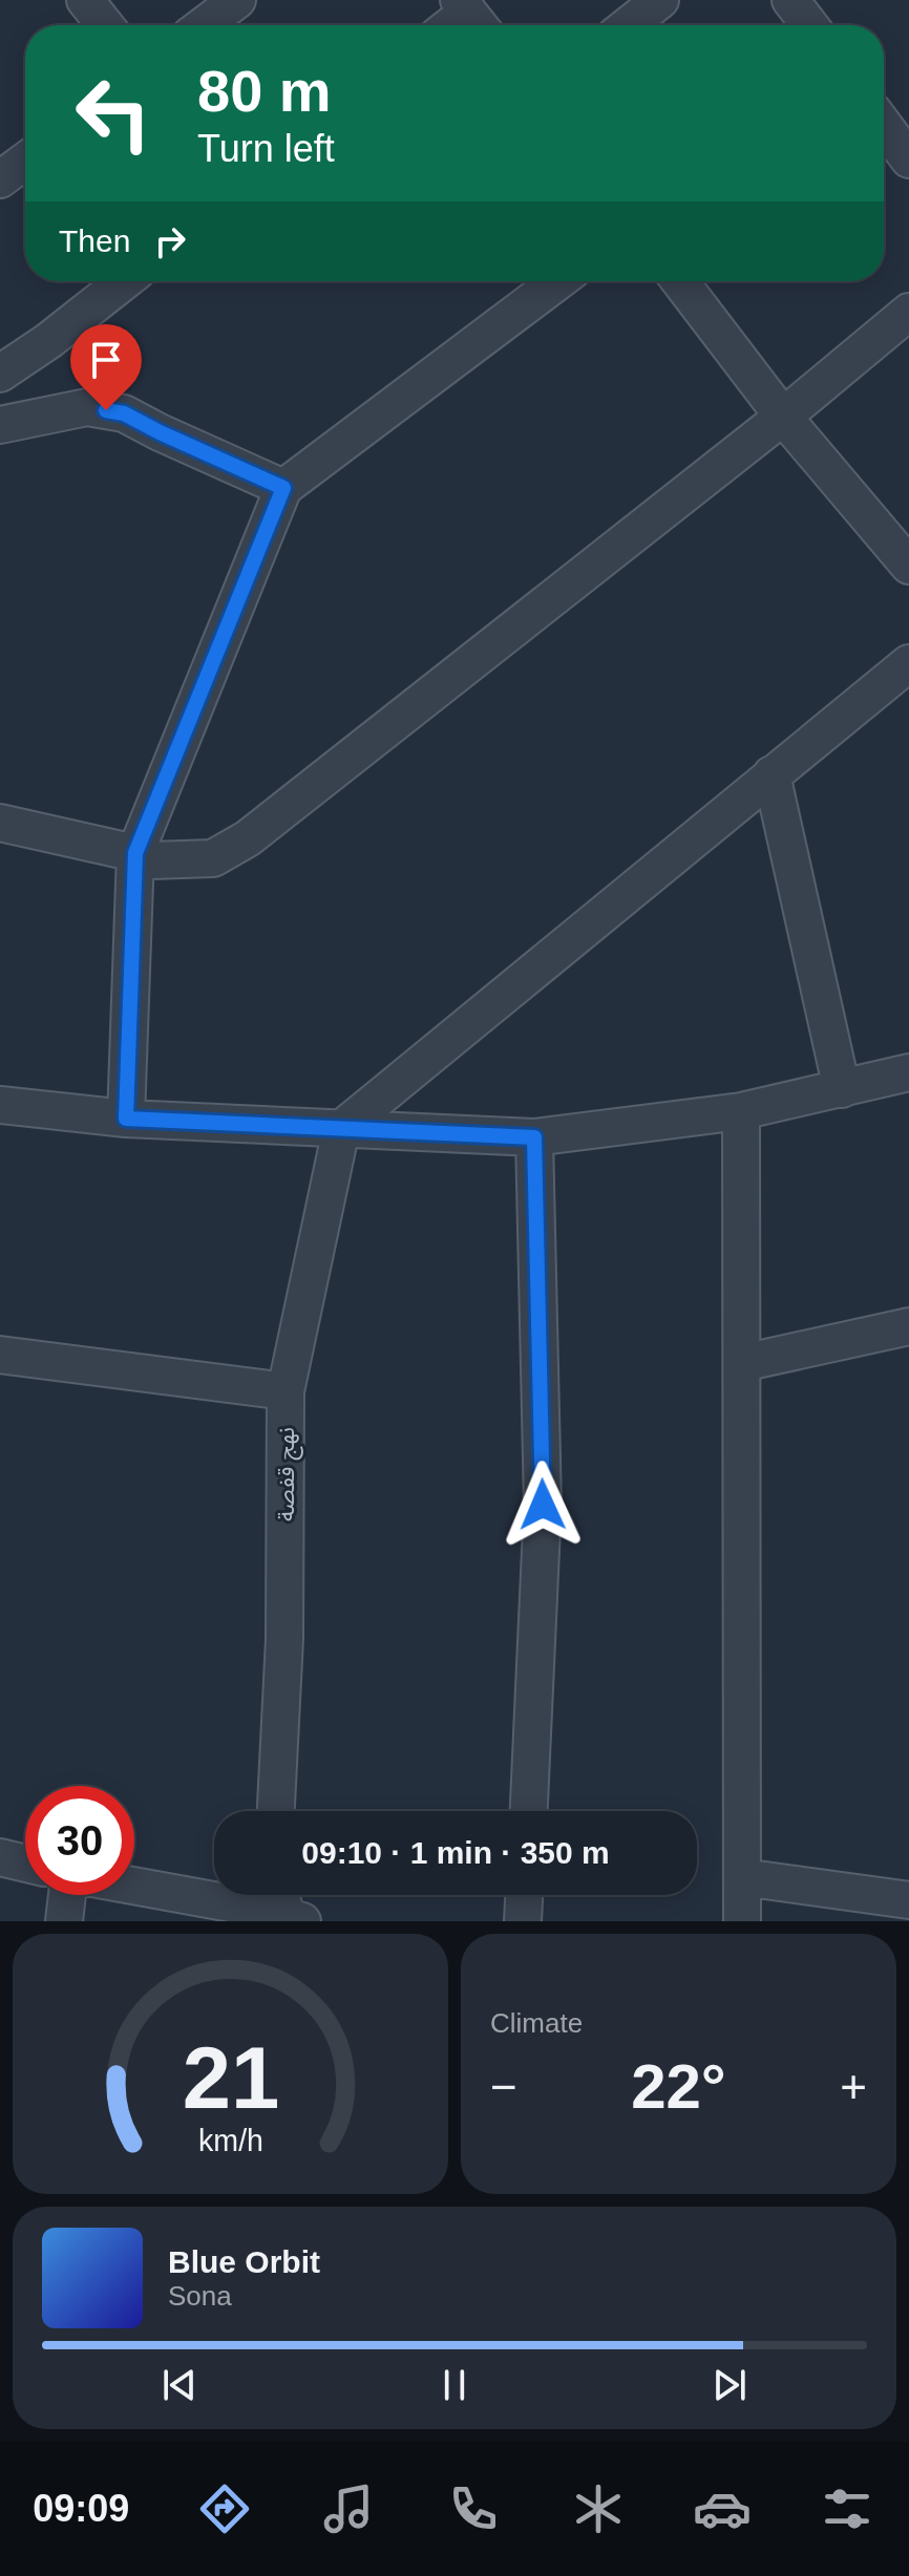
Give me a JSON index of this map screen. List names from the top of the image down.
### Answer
{
  "streets": {
    "street": ["نهج قفصة"]
  },
  "page": {
    "turn": ["80 m", "Turn left"],
    "then": "Then",
    "limit": "30",
    "trip": "09:10 · 1 min · 350 m",
    "tile": "Climate",
    "heat": ["−", "22°", "+"],
    "song": ["Blue Orbit", "Sona"],
    "tabs": "09:09",
    "gauge": ["21", "km/h"]
  }
}
